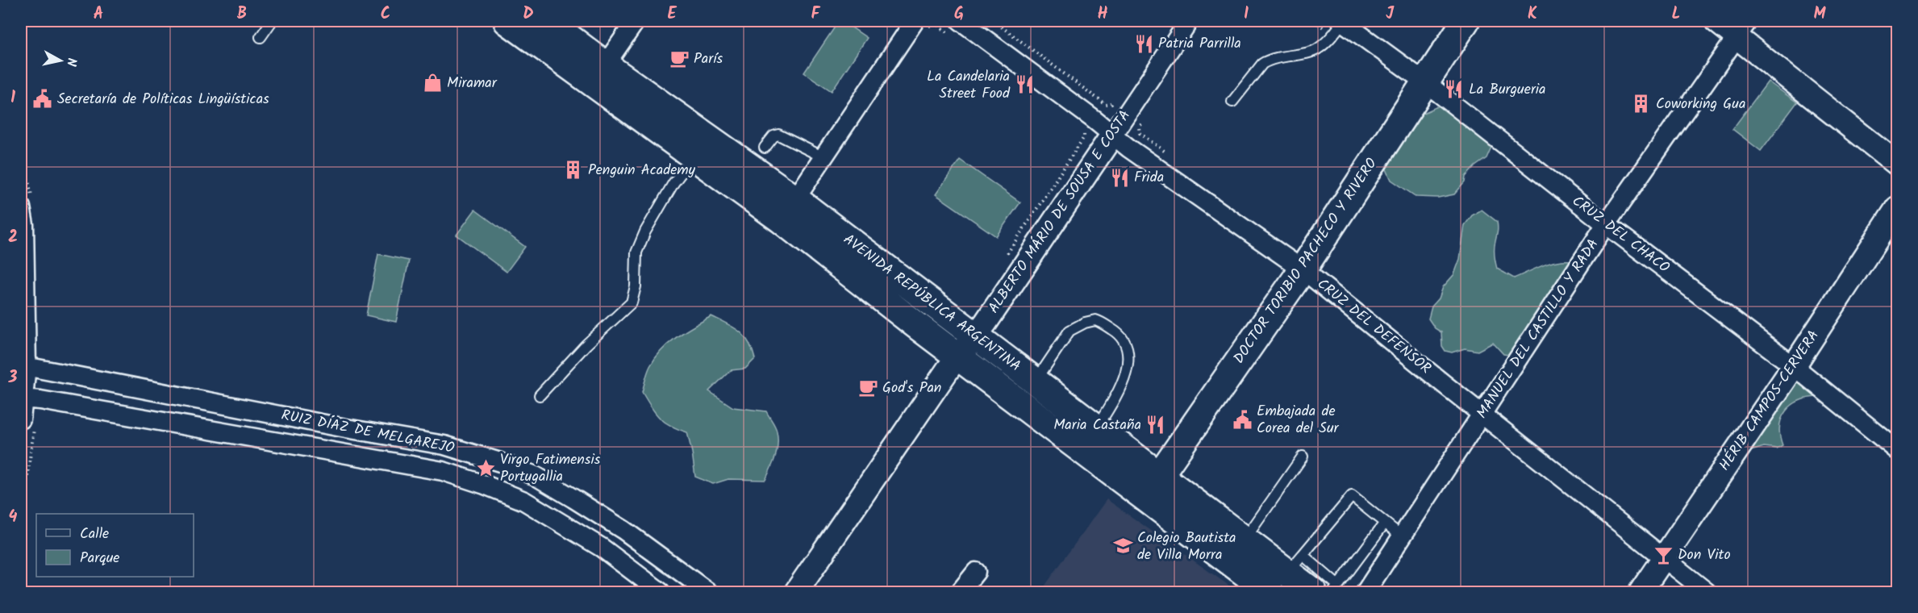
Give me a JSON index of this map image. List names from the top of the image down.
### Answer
{
  "streets": {
    "main road": ["DOCTOR TORIBIO PACHECO Y RIVERO", "AVENIDA REPÚBLICA ARGENTINA"],
    "street": [
      "ALBERTO MÁRIO DE SOUSA E COSTA",
      "CRUZ DEL CHACO",
      "CRUZ DEL DEFENSOR",
      "MANUEL DEL CASTILLO Y RADA",
      "HÉRIB CAMPOS-CERVERA",
      "RUIZ DÍAZ DE MELGAREJO"
    ]
  },
  "crossings": [
    ["ALBERTO MÁRIO DE SOUSA E COSTA", "AVENIDA REPÚBLICA ARGENTINA"],
    ["ALBERTO MÁRIO DE SOUSA E COSTA", "CRUZ DEL DEFENSOR"],
    ["CRUZ DEL CHACO", "DOCTOR TORIBIO PACHECO Y RIVERO"],
    ["CRUZ DEL CHACO", "MANUEL DEL CASTILLO Y RADA"],
    ["CRUZ DEL CHACO", "HÉRIB CAMPOS-CERVERA"],
    ["DOCTOR TORIBIO PACHECO Y RIVERO", "AVENIDA REPÚBLICA ARGENTINA"],
    ["DOCTOR TORIBIO PACHECO Y RIVERO", "CRUZ DEL DEFENSOR"],
    ["CRUZ DEL DEFENSOR", "MANUEL DEL CASTILLO Y RADA"],
    ["CRUZ DEL DEFENSOR", "HÉRIB CAMPOS-CERVERA"]
  ],
  "places": {
    "restaurant": [
      "Patria Parrilla",
      "La Candelaria Street Food",
      "La Burgueria",
      "Frida",
      "Maria Castaña"
    ],
    "cafe": ["París", "God's Pan"],
    "shop": ["Miramar"],
    "public building": ["Secretaría de Políticas Lingüísticas", "Embajada de Corea del Sur"],
    "building": ["Coworking Gua", "Penguin Academy"],
    "place": ["Virgo Fatimensis Portugallia"],
    "school or university": ["Colegio Bautista de Villa Morra"],
    "bar": ["Don Vito"]
  },
  "legend": ["Calle", "Parque"],
  "north": "right",
  "grid": {
    "columns": [
      "A",
      "B",
      "C",
      "D",
      "E",
      "F",
      "G",
      "H",
      "I",
      "J",
      "K",
      "L",
      "M"
    ],
    "rows": [
      "1",
      "2",
      "3",
      "4"
    ]
  }
}
